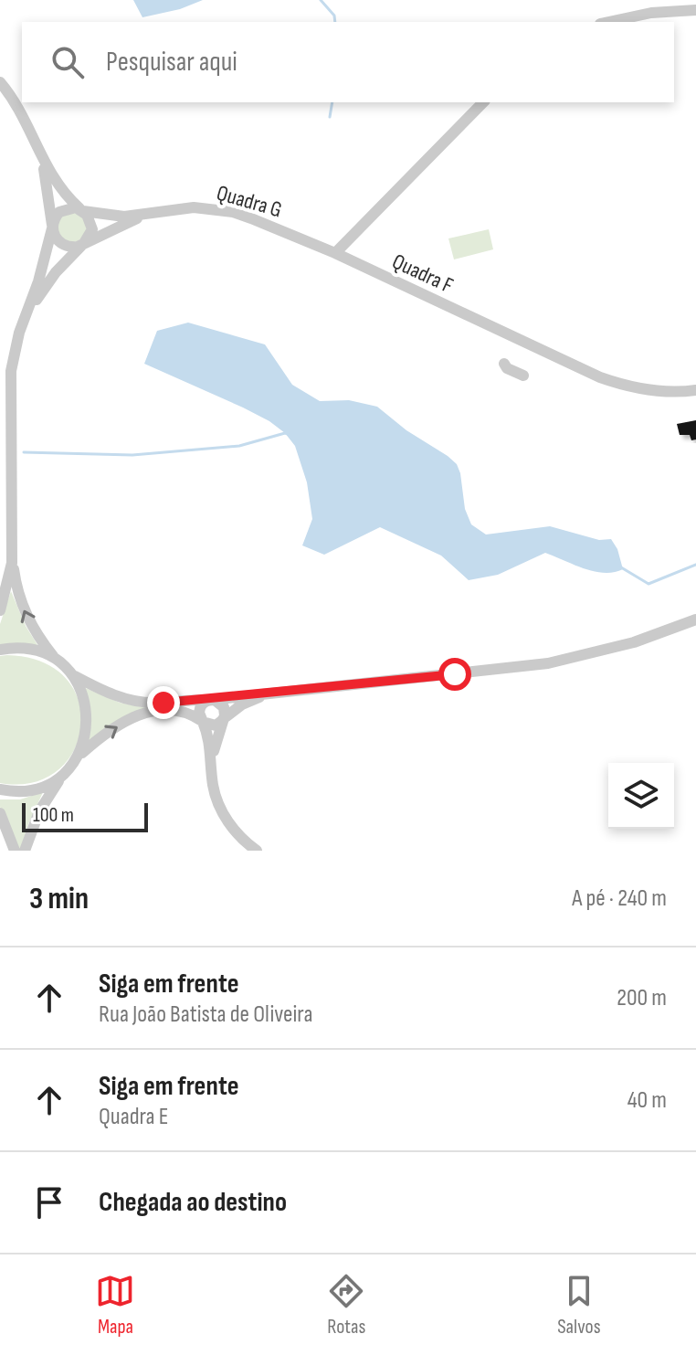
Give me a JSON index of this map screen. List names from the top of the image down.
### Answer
{
  "streets": {
    "street": ["Quadra G", "Quadra F"]
  },
  "crossings": [
    ["Quadra G", "Quadra F"]
  ],
  "scale_bar": "100 m",
  "page": {
    "search": "Pesquisar aqui",
    "scale": "100 m",
    "heading": ["3 min", "A pé · 240 m"],
    "list": [
      ["Siga em frente", "Rua João Batista de Oliveira", "200 m"],
      ["Siga em frente", "Quadra E", "40 m"],
      "Chegada ao destino"
    ],
    "nav": ["Mapa", "Rotas", "Salvos"]
  }
}
